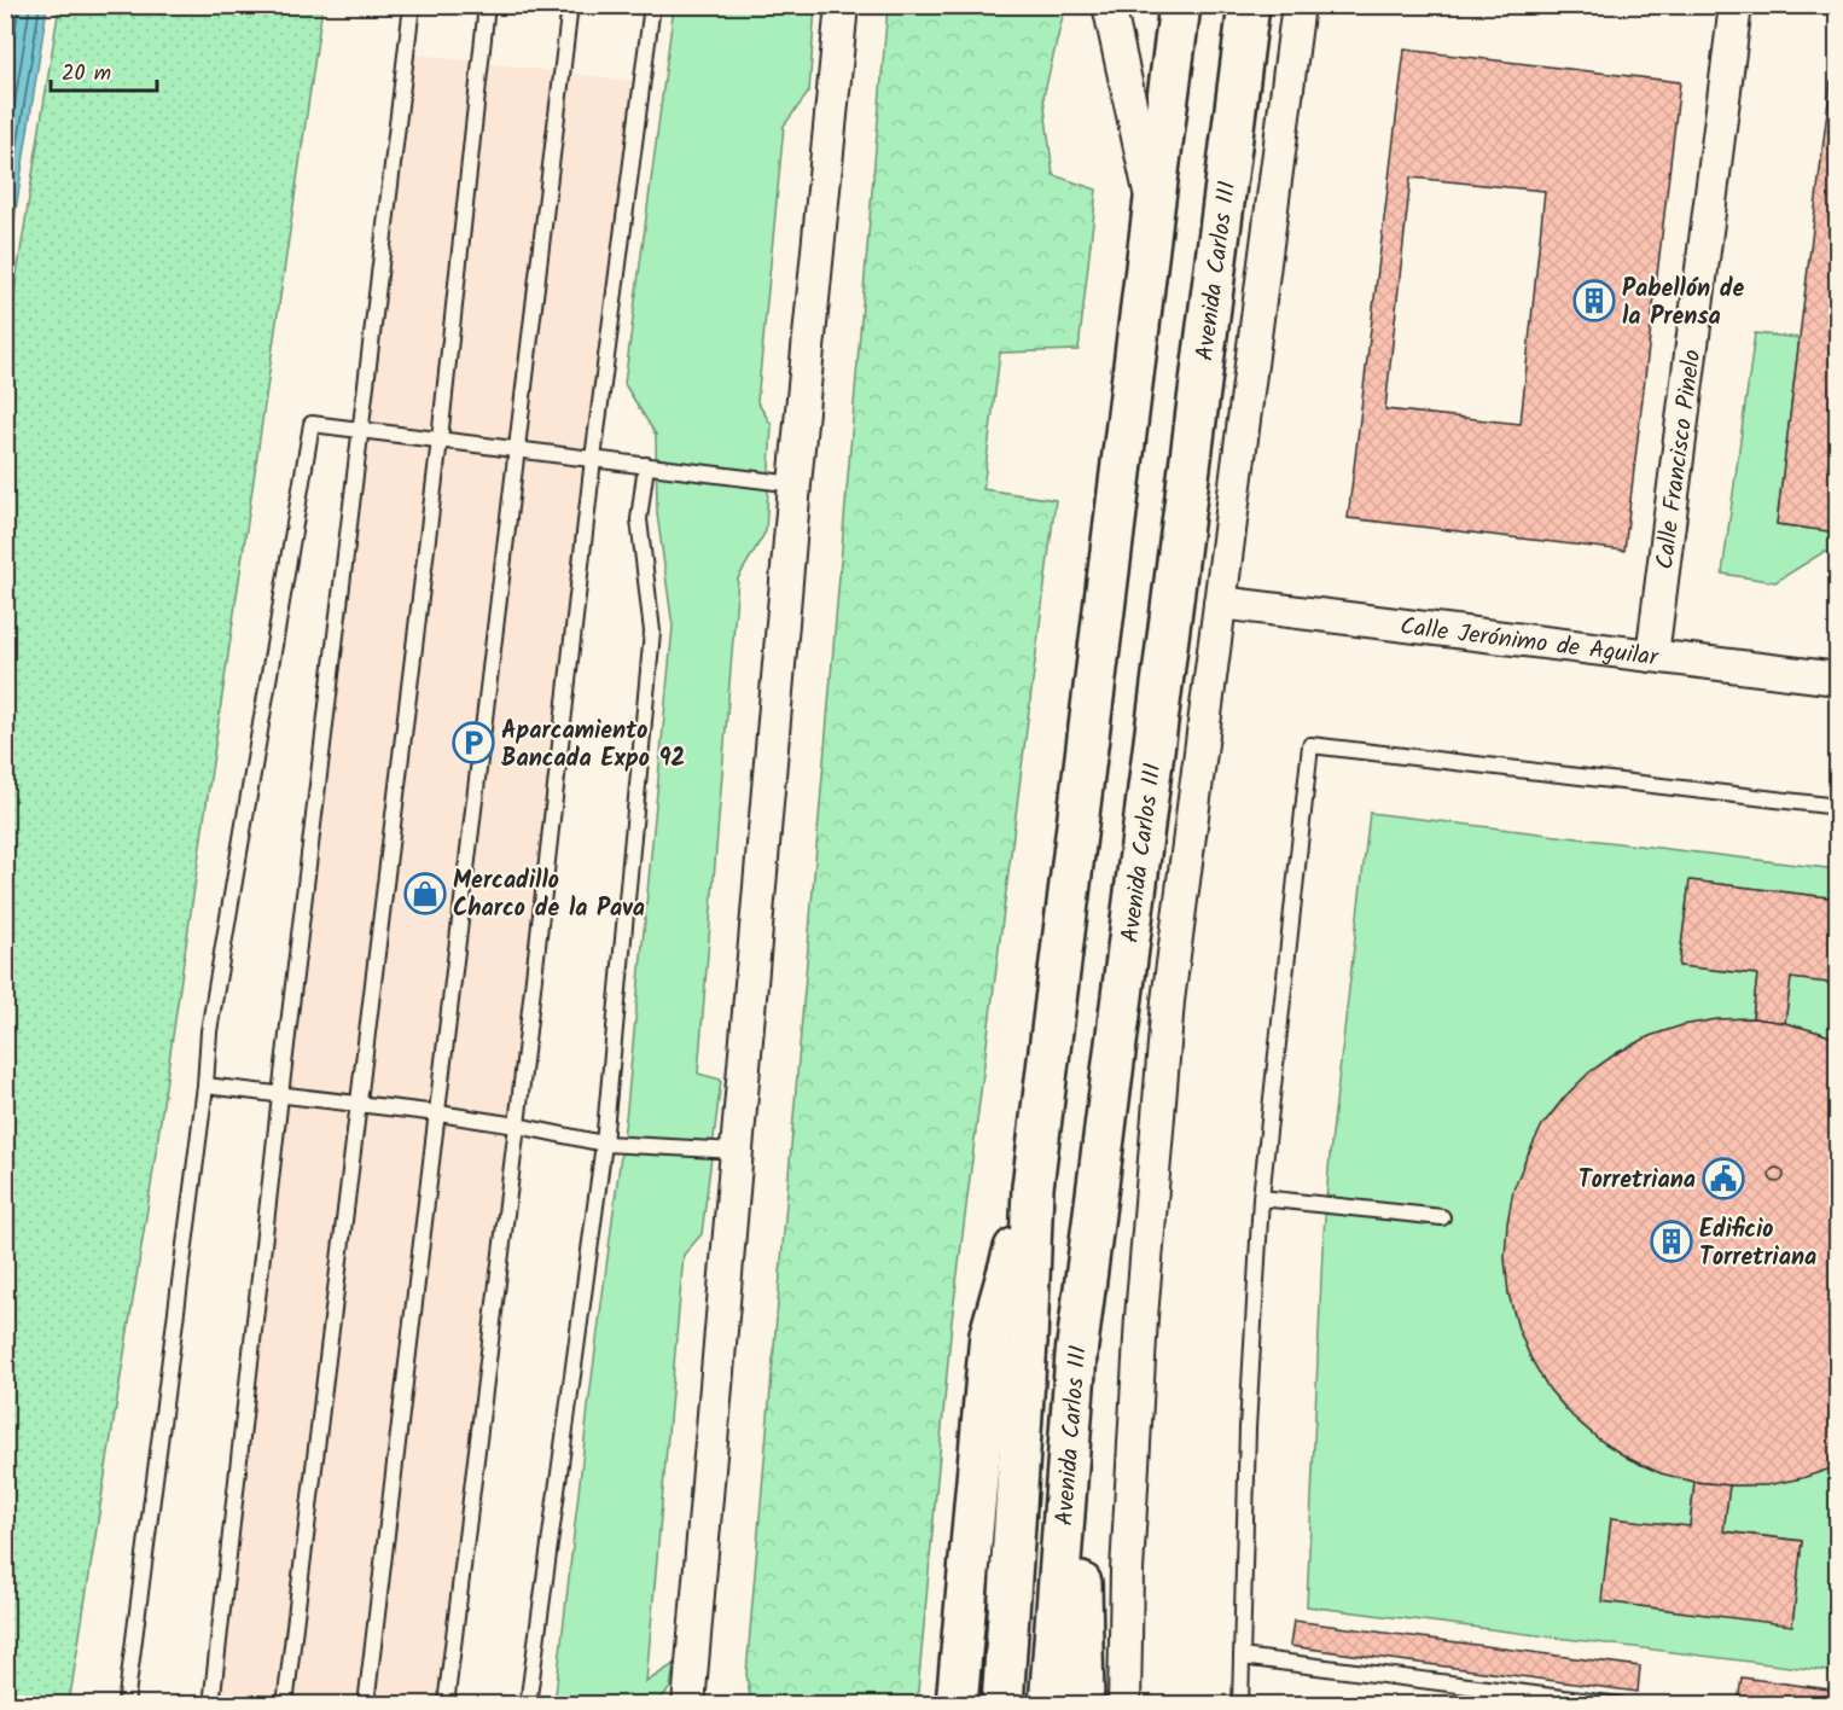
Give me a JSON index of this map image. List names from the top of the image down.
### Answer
{
  "streets": {
    "main road": ["Avenida Carlos III"],
    "street": ["Calle Francisco Pinelo", "Calle Jerónimo de Aguilar"]
  },
  "crossings": [
    ["Calle Francisco Pinelo", "Calle Jerónimo de Aguilar"]
  ],
  "places": {
    "building": ["Pabellón de la Prensa", "Edificio Torretriana"],
    "parking": ["Aparcamiento Bancada Expo 92"],
    "shop": ["Mercadillo Charco de la Pava"],
    "public building": ["Torretriana"]
  },
  "scale_bar": "20 m"
}
